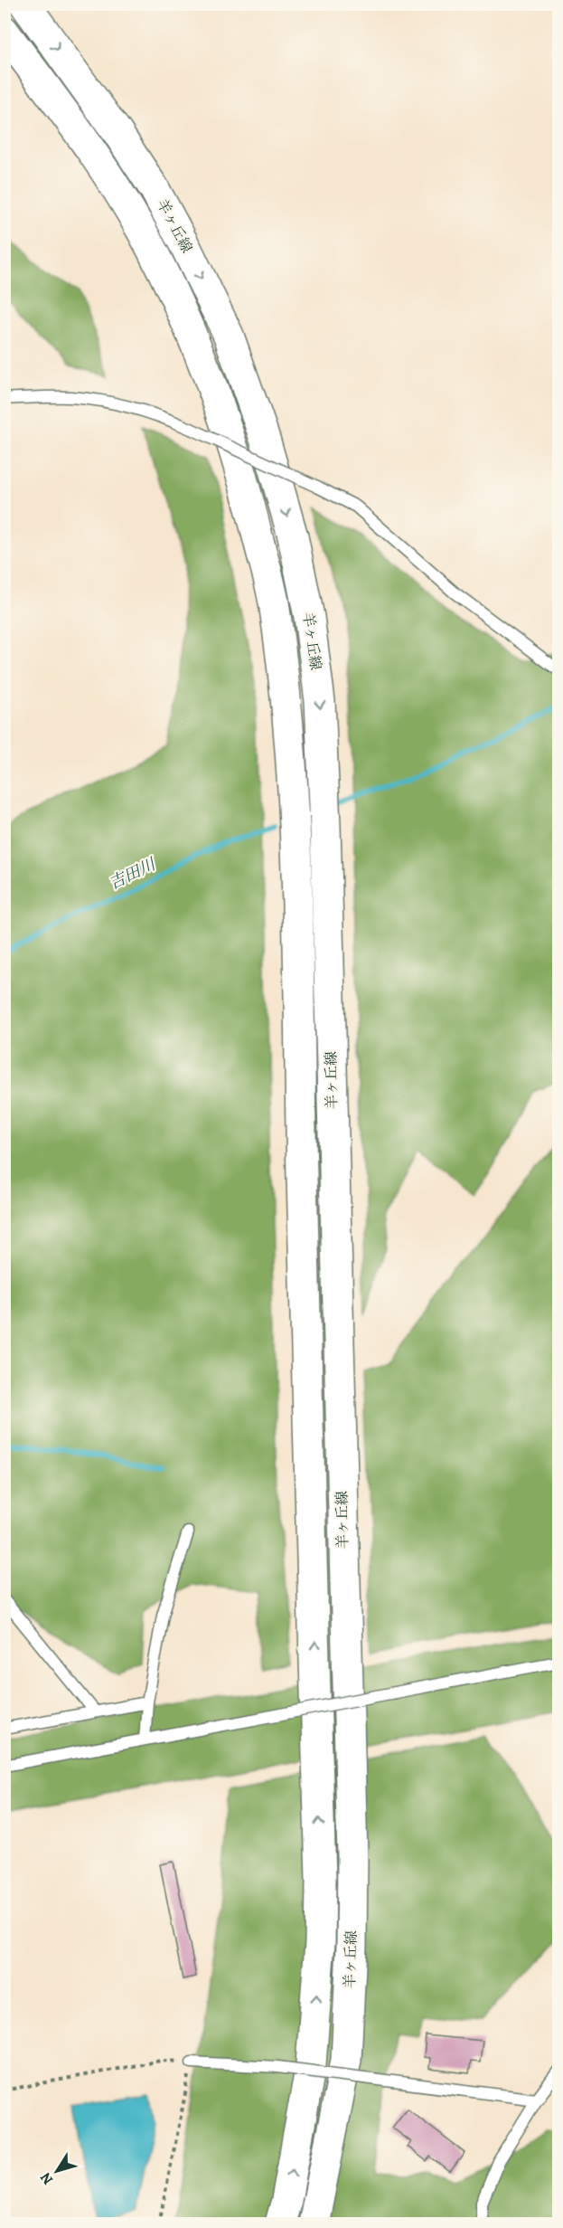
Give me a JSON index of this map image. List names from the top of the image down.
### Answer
{
  "streets": {
    "main road": ["羊ヶ丘線"]
  },
  "water": ["吉田川"],
  "north": "bottom left"
}
